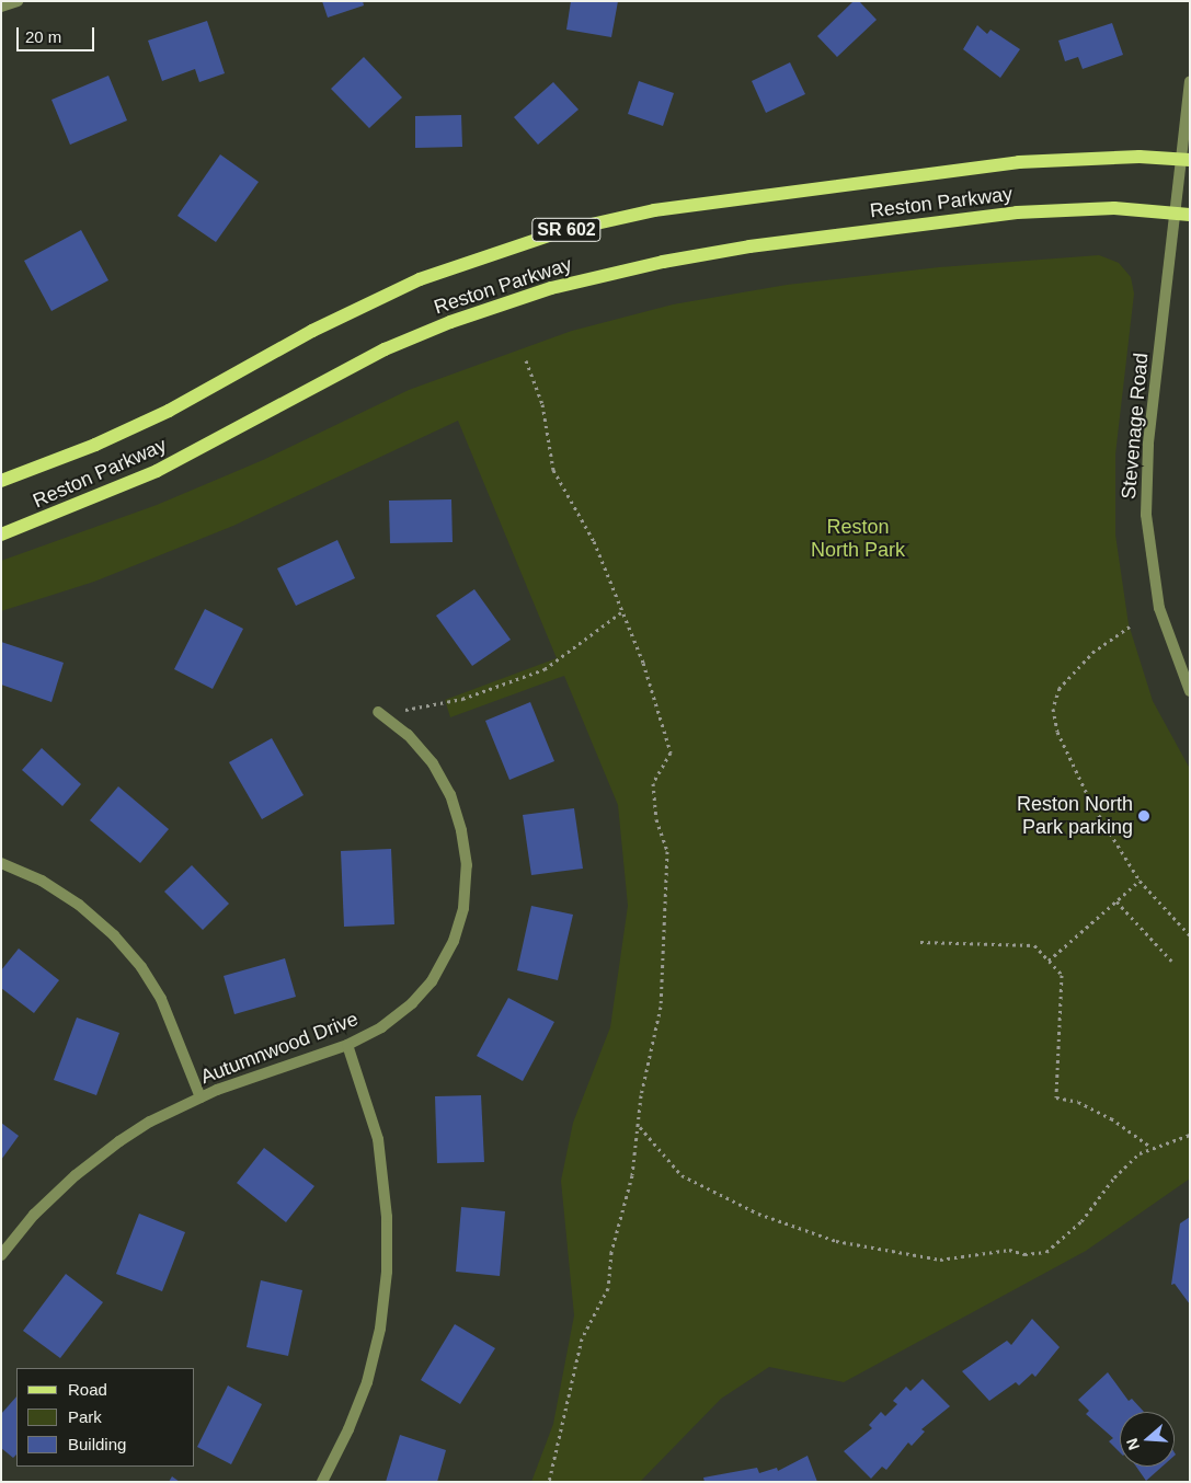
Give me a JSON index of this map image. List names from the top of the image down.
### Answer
{
  "streets": {
    "main road": ["Reston Parkway", "SR 602"],
    "street": ["Stevenage Road", "Autumnwood Drive"]
  },
  "crossings": [
    ["Reston Parkway", "Stevenage Road"]
  ],
  "parks": ["Reston North Park"],
  "places": ["Reston North Park parking"],
  "legend": ["Road", "Park", "Building"],
  "scale_bar": "20 m",
  "north": "left"
}
